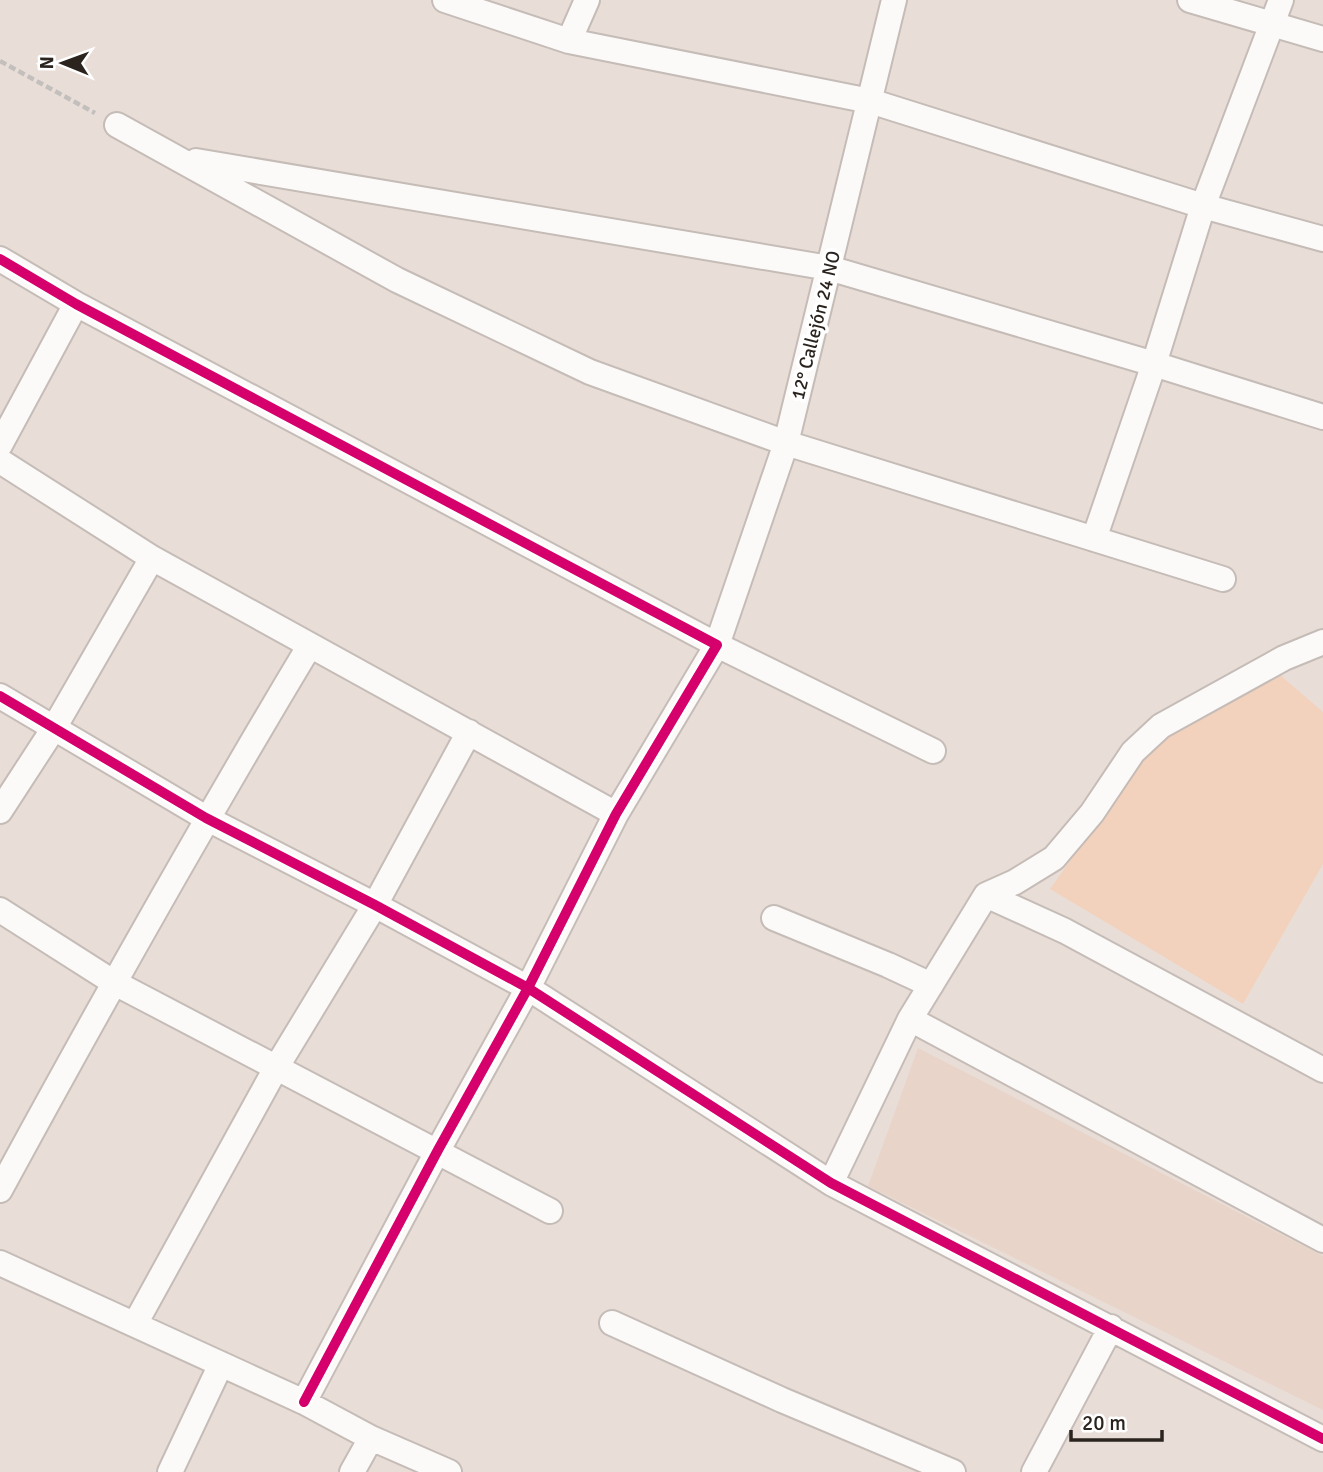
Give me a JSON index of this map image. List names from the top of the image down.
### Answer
{
  "streets": {
    "street": ["12° Callejón 24 NO"]
  },
  "scale_bar": "20 m",
  "north": "left"
}
